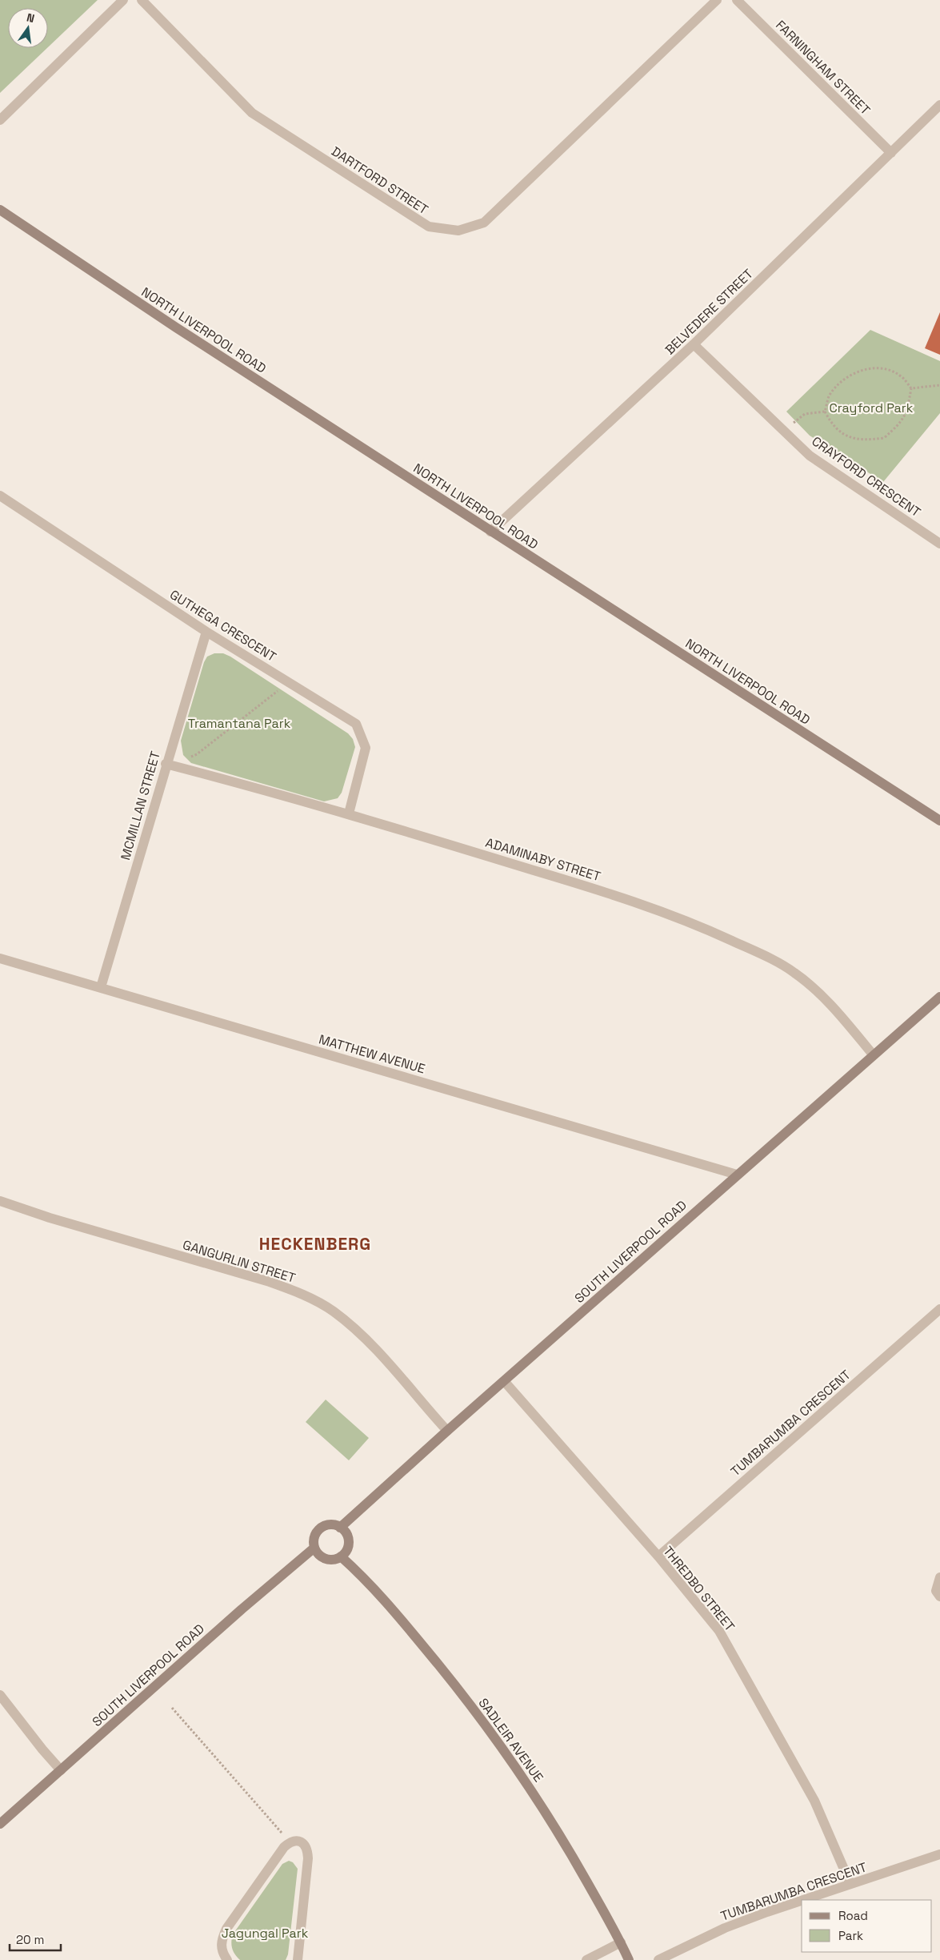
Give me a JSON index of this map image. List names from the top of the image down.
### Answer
{
  "streets": {
    "main road": ["NORTH LIVERPOOL ROAD", "SOUTH LIVERPOOL ROAD", "SADLEIR AVENUE"],
    "street": [
      "FARNINGHAM STREET",
      "DARTFORD STREET",
      "BELVEDERE STREET",
      "CRAYFORD CRESCENT",
      "GUTHEGA CRESCENT",
      "MCMILLAN STREET",
      "ADAMINABY STREET",
      "MATTHEW AVENUE",
      "GANGURLIN STREET",
      "TUMBARUMBA CRESCENT",
      "THREDBO STREET"
    ]
  },
  "crossings": [
    ["FARNINGHAM STREET", "BELVEDERE STREET"],
    ["BELVEDERE STREET", "NORTH LIVERPOOL ROAD"],
    ["BELVEDERE STREET", "CRAYFORD CRESCENT"],
    ["GUTHEGA CRESCENT", "MCMILLAN STREET"],
    ["GUTHEGA CRESCENT", "ADAMINABY STREET"],
    ["MCMILLAN STREET", "ADAMINABY STREET"],
    ["MCMILLAN STREET", "MATTHEW AVENUE"],
    ["ADAMINABY STREET", "SOUTH LIVERPOOL ROAD"],
    ["MATTHEW AVENUE", "SOUTH LIVERPOOL ROAD"],
    ["SOUTH LIVERPOOL ROAD", "GANGURLIN STREET"],
    ["SOUTH LIVERPOOL ROAD", "THREDBO STREET"],
    ["SOUTH LIVERPOOL ROAD", "SADLEIR AVENUE"],
    ["TUMBARUMBA CRESCENT", "THREDBO STREET"]
  ],
  "districts": ["HECKENBERG"],
  "parks": ["Crayford Park", "Tramantana Park", "Jagungal Park"],
  "legend": ["Road", "Park"],
  "scale_bar": "20 m",
  "north": "top"
}
